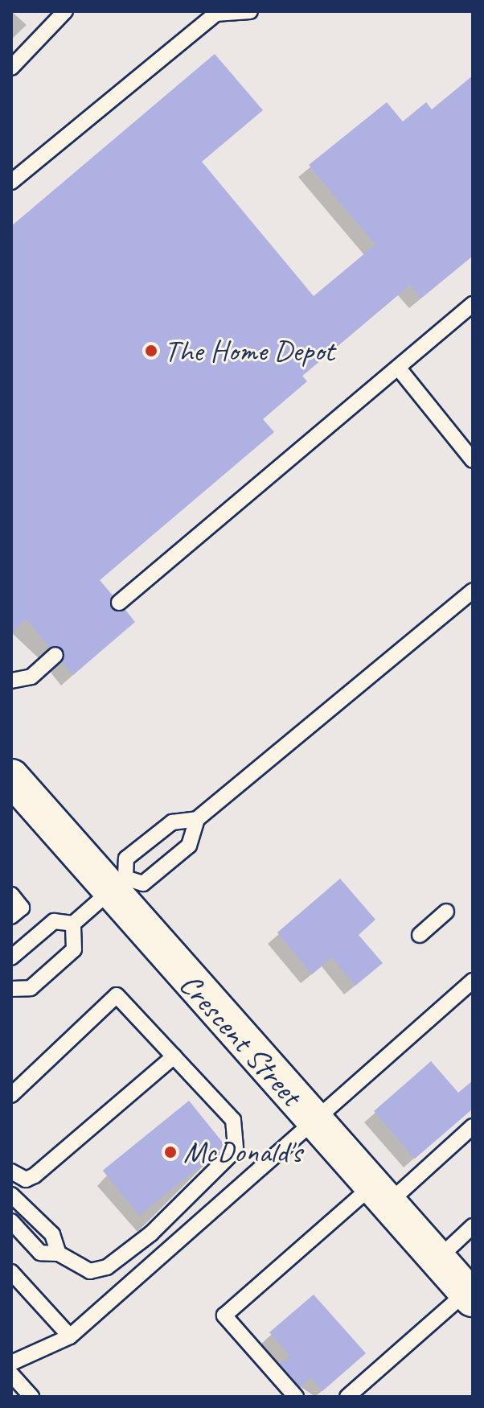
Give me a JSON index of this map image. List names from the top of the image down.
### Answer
{
  "streets": {
    "main road": ["Crescent Street"]
  },
  "places": ["The Home Depot", "McDonald's"]
}
